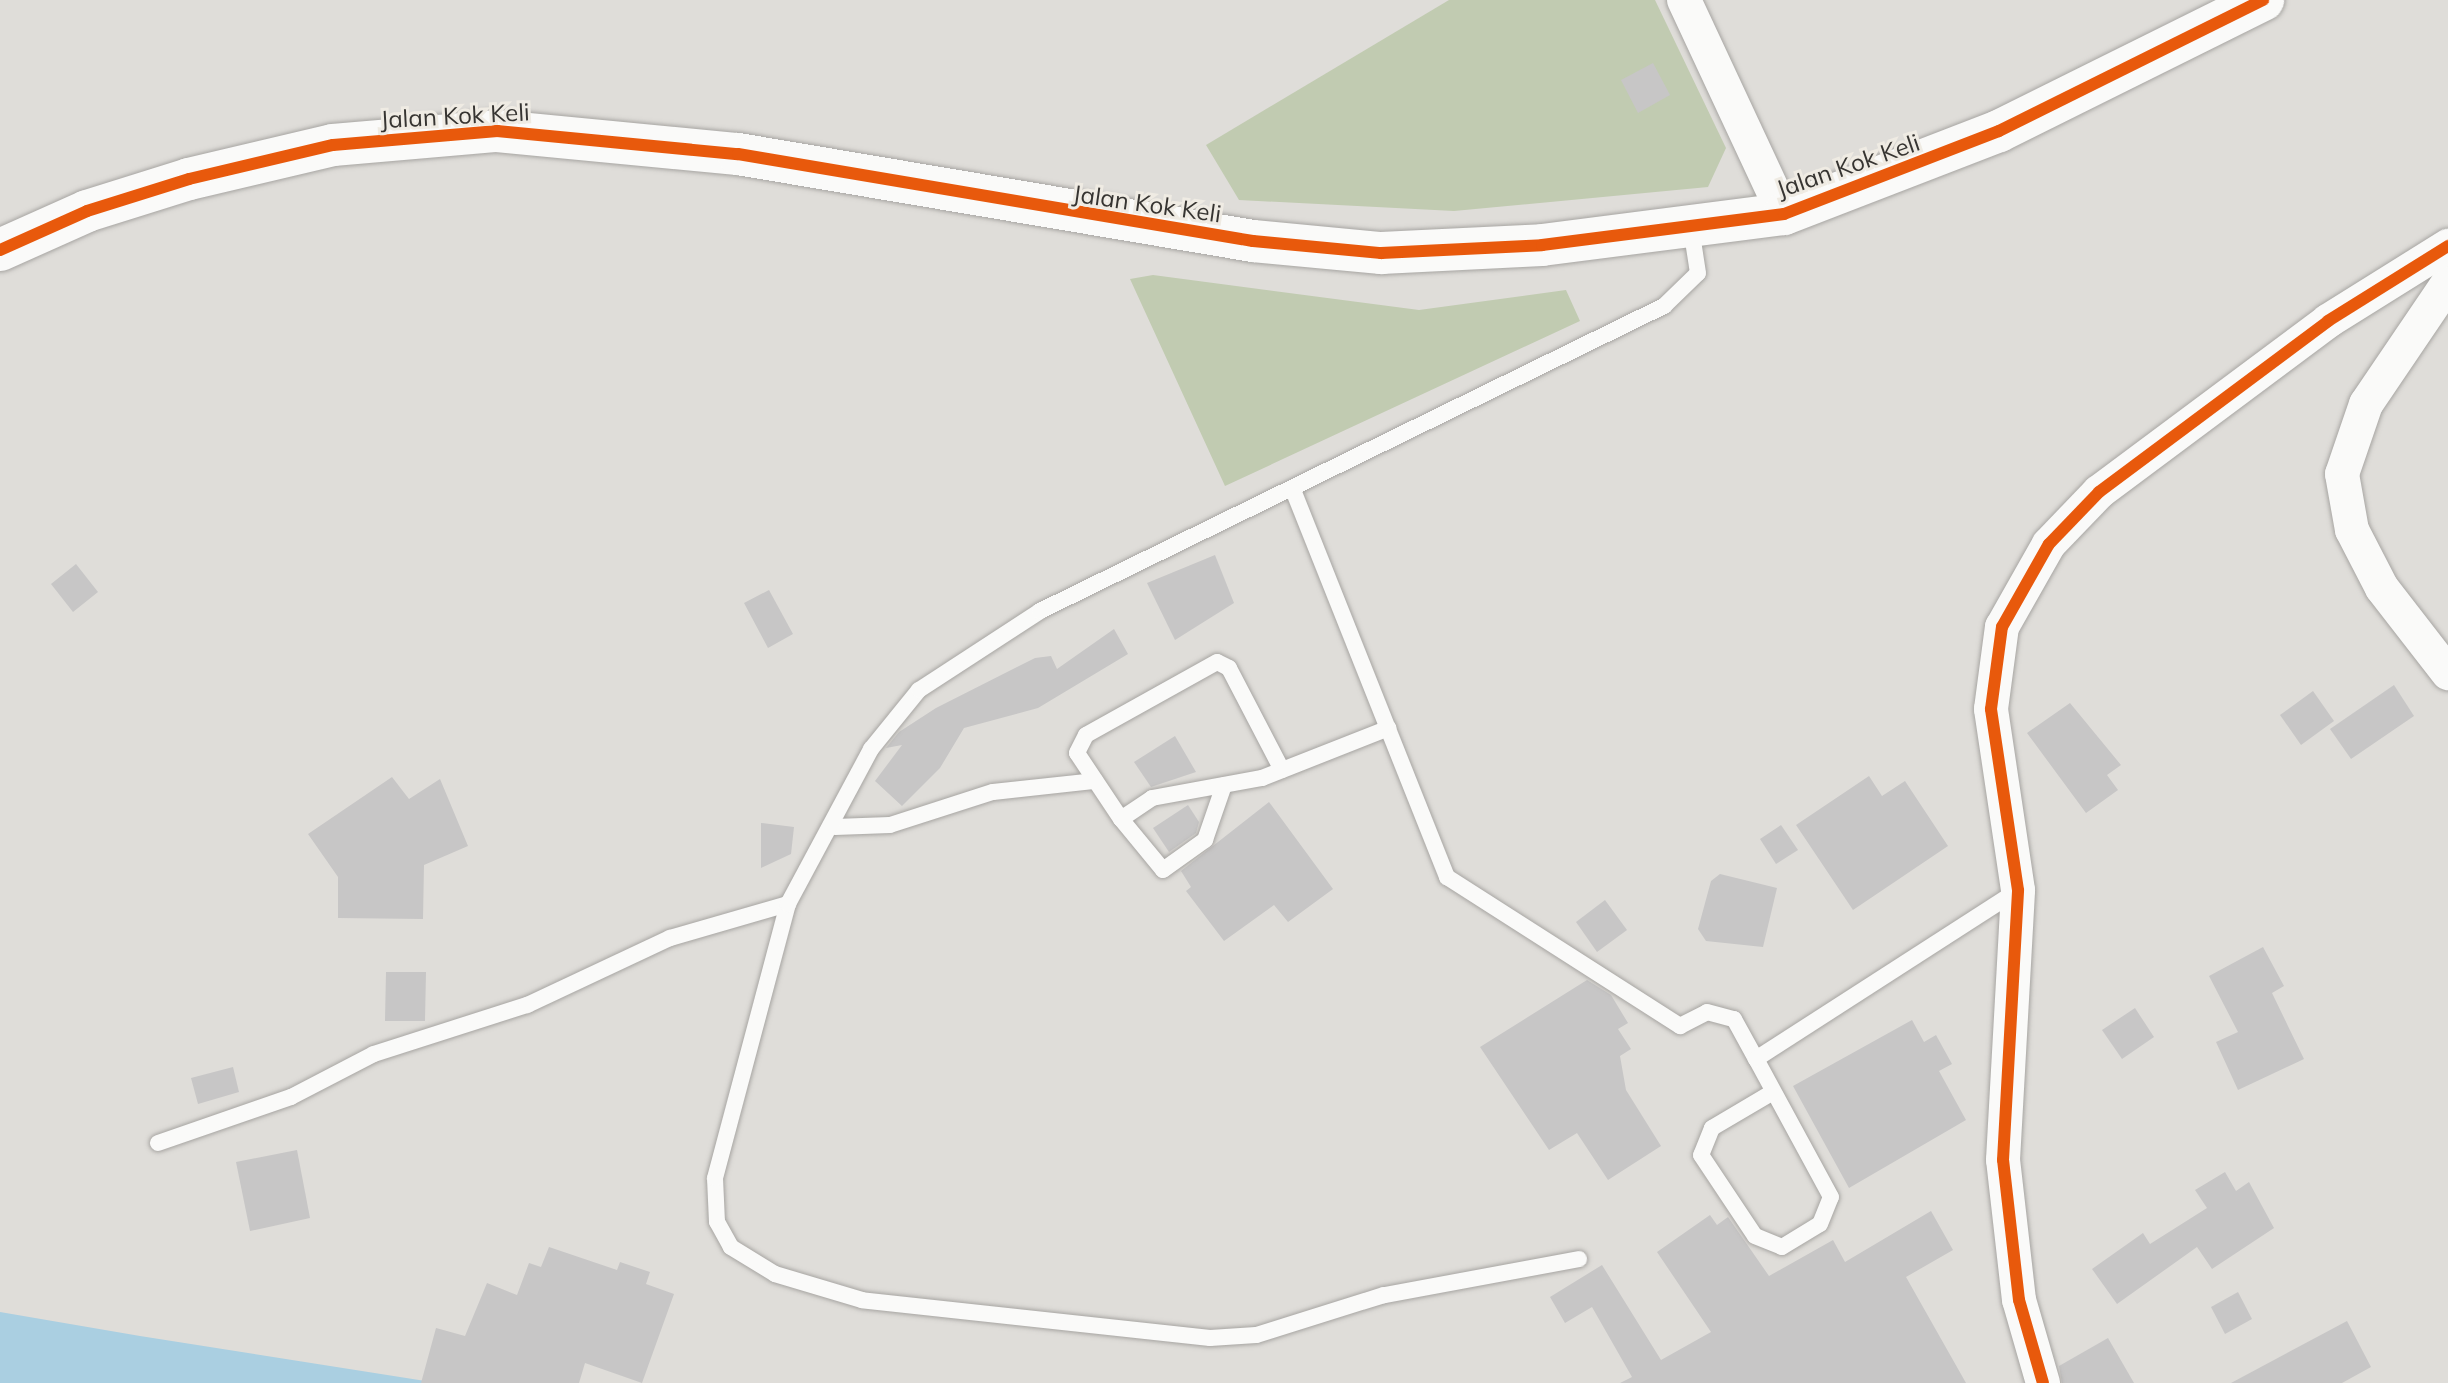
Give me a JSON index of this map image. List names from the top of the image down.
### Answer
{
  "streets": {
    "street": ["Jalan Kok Keli"]
  }
}
